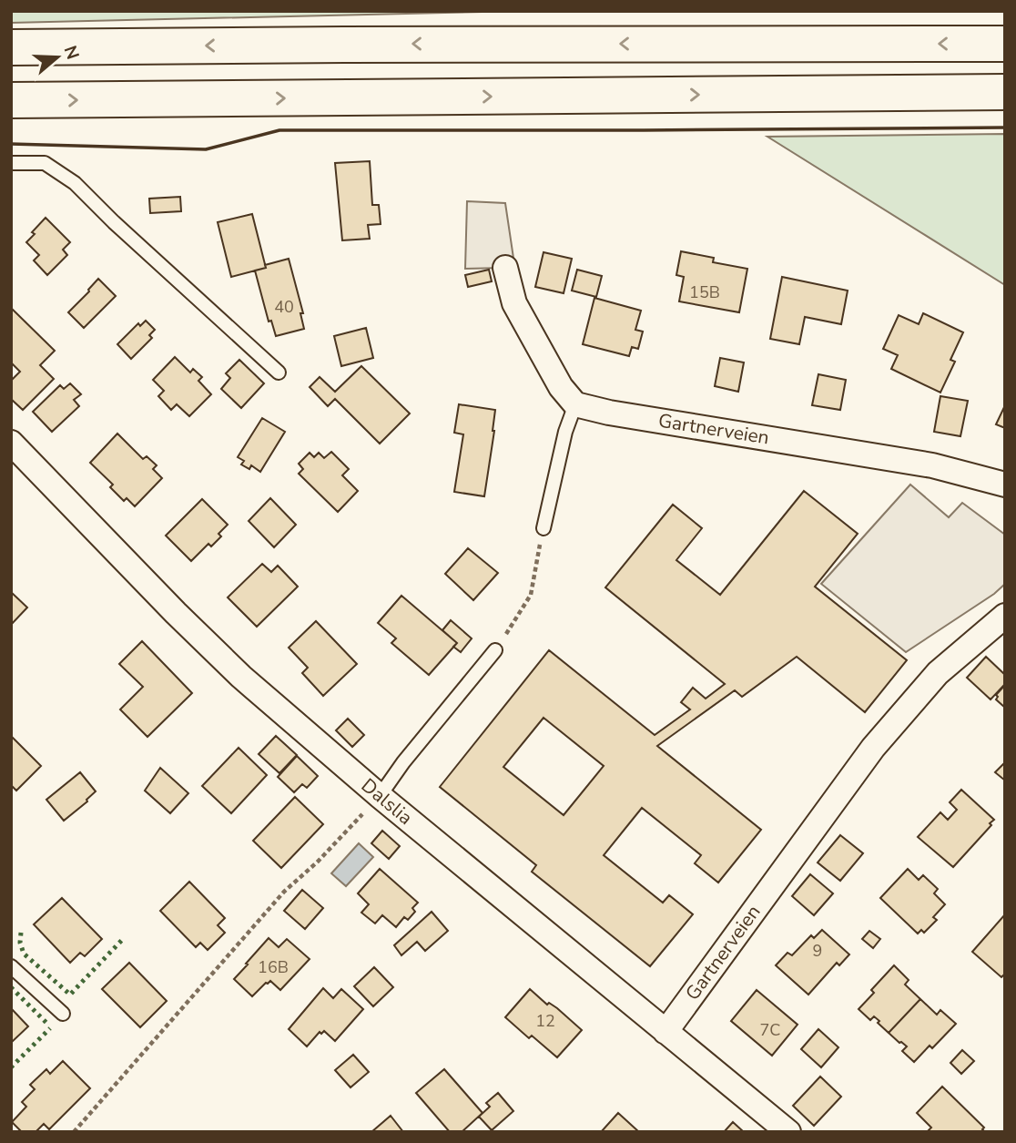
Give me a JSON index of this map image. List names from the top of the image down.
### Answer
{
  "streets": {
    "street": ["Gartnerveien", "Dalslia"]
  },
  "crossings": [
    ["Gartnerveien", "Dalslia"]
  ],
  "house_numbers": [
    "15B",
    "40",
    "9",
    "16B",
    "12",
    "7C"
  ],
  "north": "right"
}
